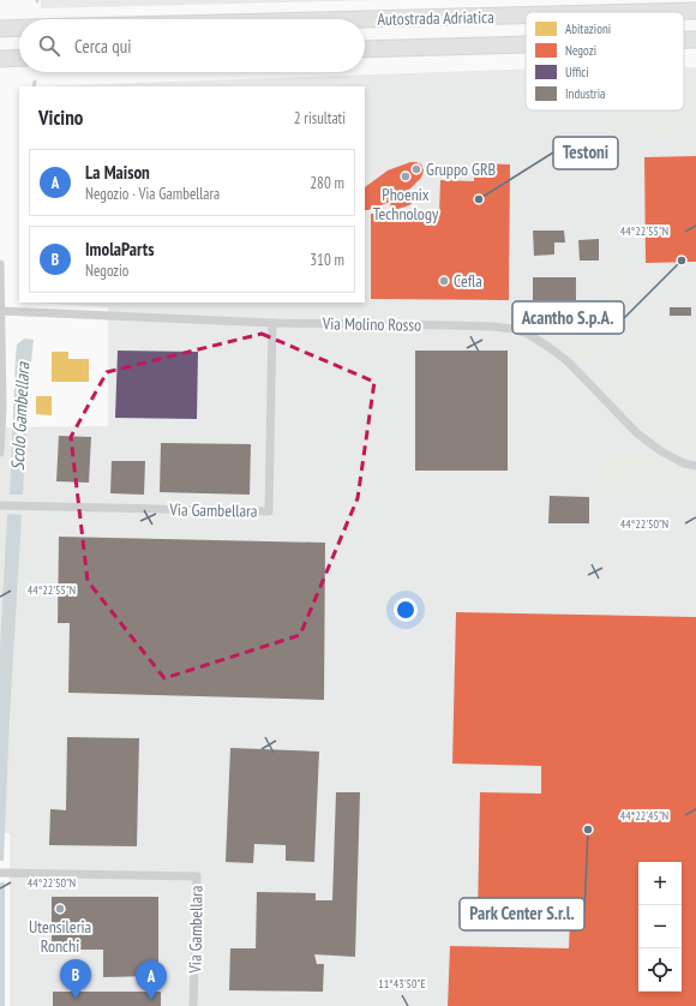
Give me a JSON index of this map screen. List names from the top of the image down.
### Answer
{
  "streets": {
    "highway": ["Autostrada Adriatica"],
    "street": ["Via Molino Rosso", "Via Gambellara"]
  },
  "crossings": [
    ["Via Molino Rosso", "Via Gambellara"]
  ],
  "water": ["Scolo Gambellara"],
  "places": [
    "Gruppo GRB",
    "Phoenix Technology",
    "Testoni",
    "Acantho S.p.A.",
    "Cefla",
    "Park Center S.r.l.",
    "Utensileria Ronchi"
  ],
  "legend": [
    "Abitazioni",
    "Negozi",
    "Uffici",
    "Industria"
  ],
  "page": {
    "search": "Cerca qui",
    "heading": ["Vicino", "2 risultati"],
    "list": [
      {
        "mark": "A",
        "name": "La Maison",
        "note": "Negozio · Via Gambellara",
        "value": "280 m"
      },
      {
        "mark": "B",
        "name": "ImolaParts",
        "note": "Negozio",
        "value": "310 m"
      }
    ],
    "map_buttons": ["+", "−"],
    "pins": ["B", "A"]
  },
  "coordinates": [
    "44°22'55\"N",
    "44°22'50\"N",
    "44°22'45\"N",
    "11°43'50\"E"
  ]
}
